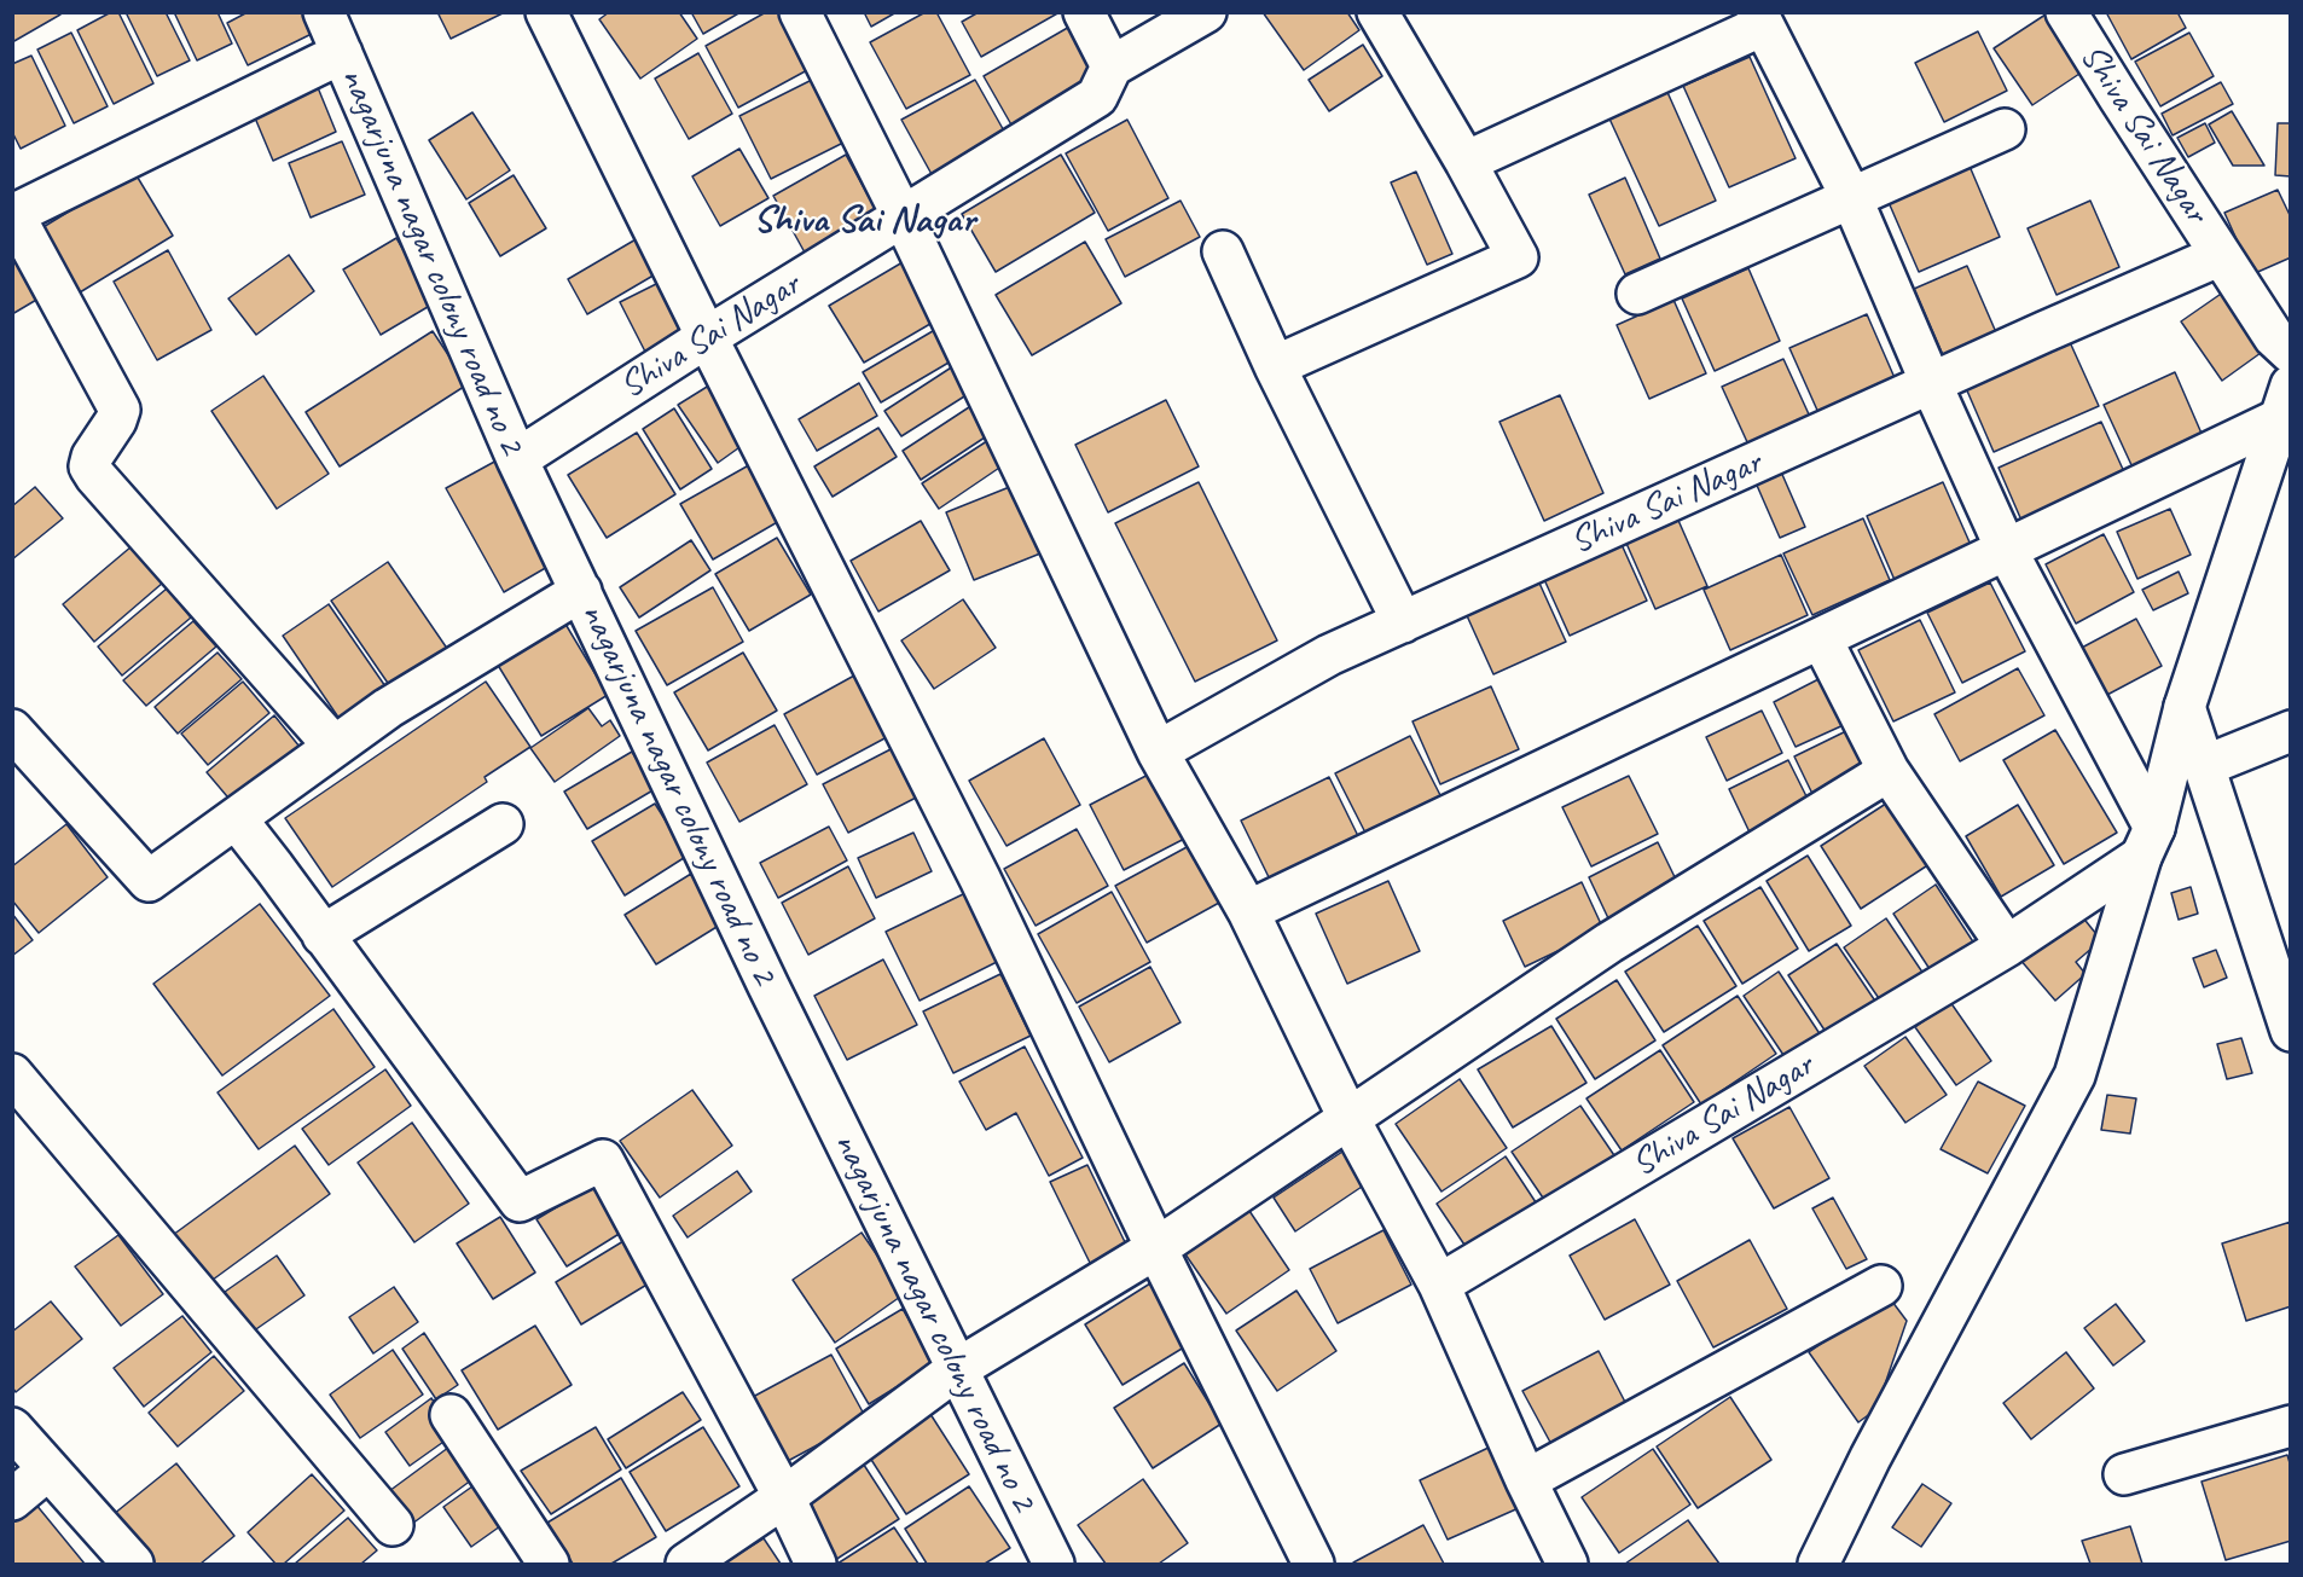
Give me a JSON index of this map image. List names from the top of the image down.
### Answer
{
  "streets": {
    "street": ["Shiva Sai Nagar", "nagarjuna nagar colony road no 2"]
  },
  "crossings": [
    ["Shiva Sai Nagar", "nagarjuna nagar colony road no 2"]
  ],
  "districts": ["Shiva Sai Nagar"]
}
